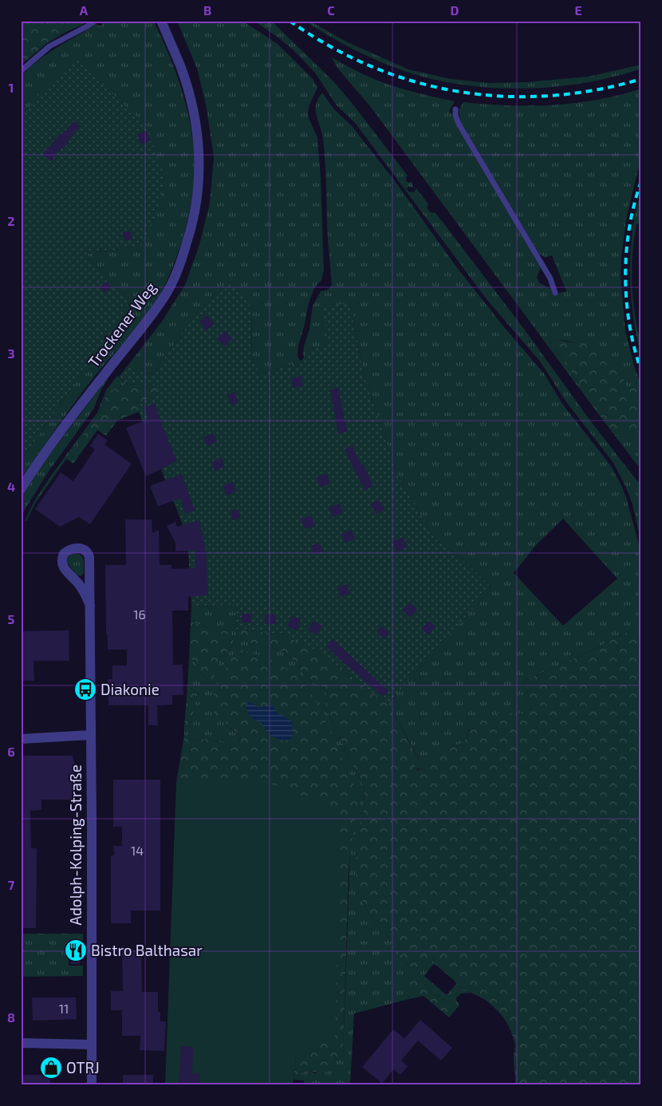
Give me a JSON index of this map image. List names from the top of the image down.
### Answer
{
  "streets": {
    "street": ["Trockener Weg", "Adolph-Kolping-Straße"]
  },
  "places": {
    "bus stop": ["Diakonie"],
    "restaurant": ["Bistro Balthasar"],
    "shop": ["OTRJ"]
  },
  "house_numbers": ["16", "14", "11"],
  "grid": {
    "columns": [
      "A",
      "B",
      "C",
      "D",
      "E"
    ],
    "rows": [
      "1",
      "2",
      "3",
      "4",
      "5",
      "6",
      "7",
      "8"
    ]
  }
}
